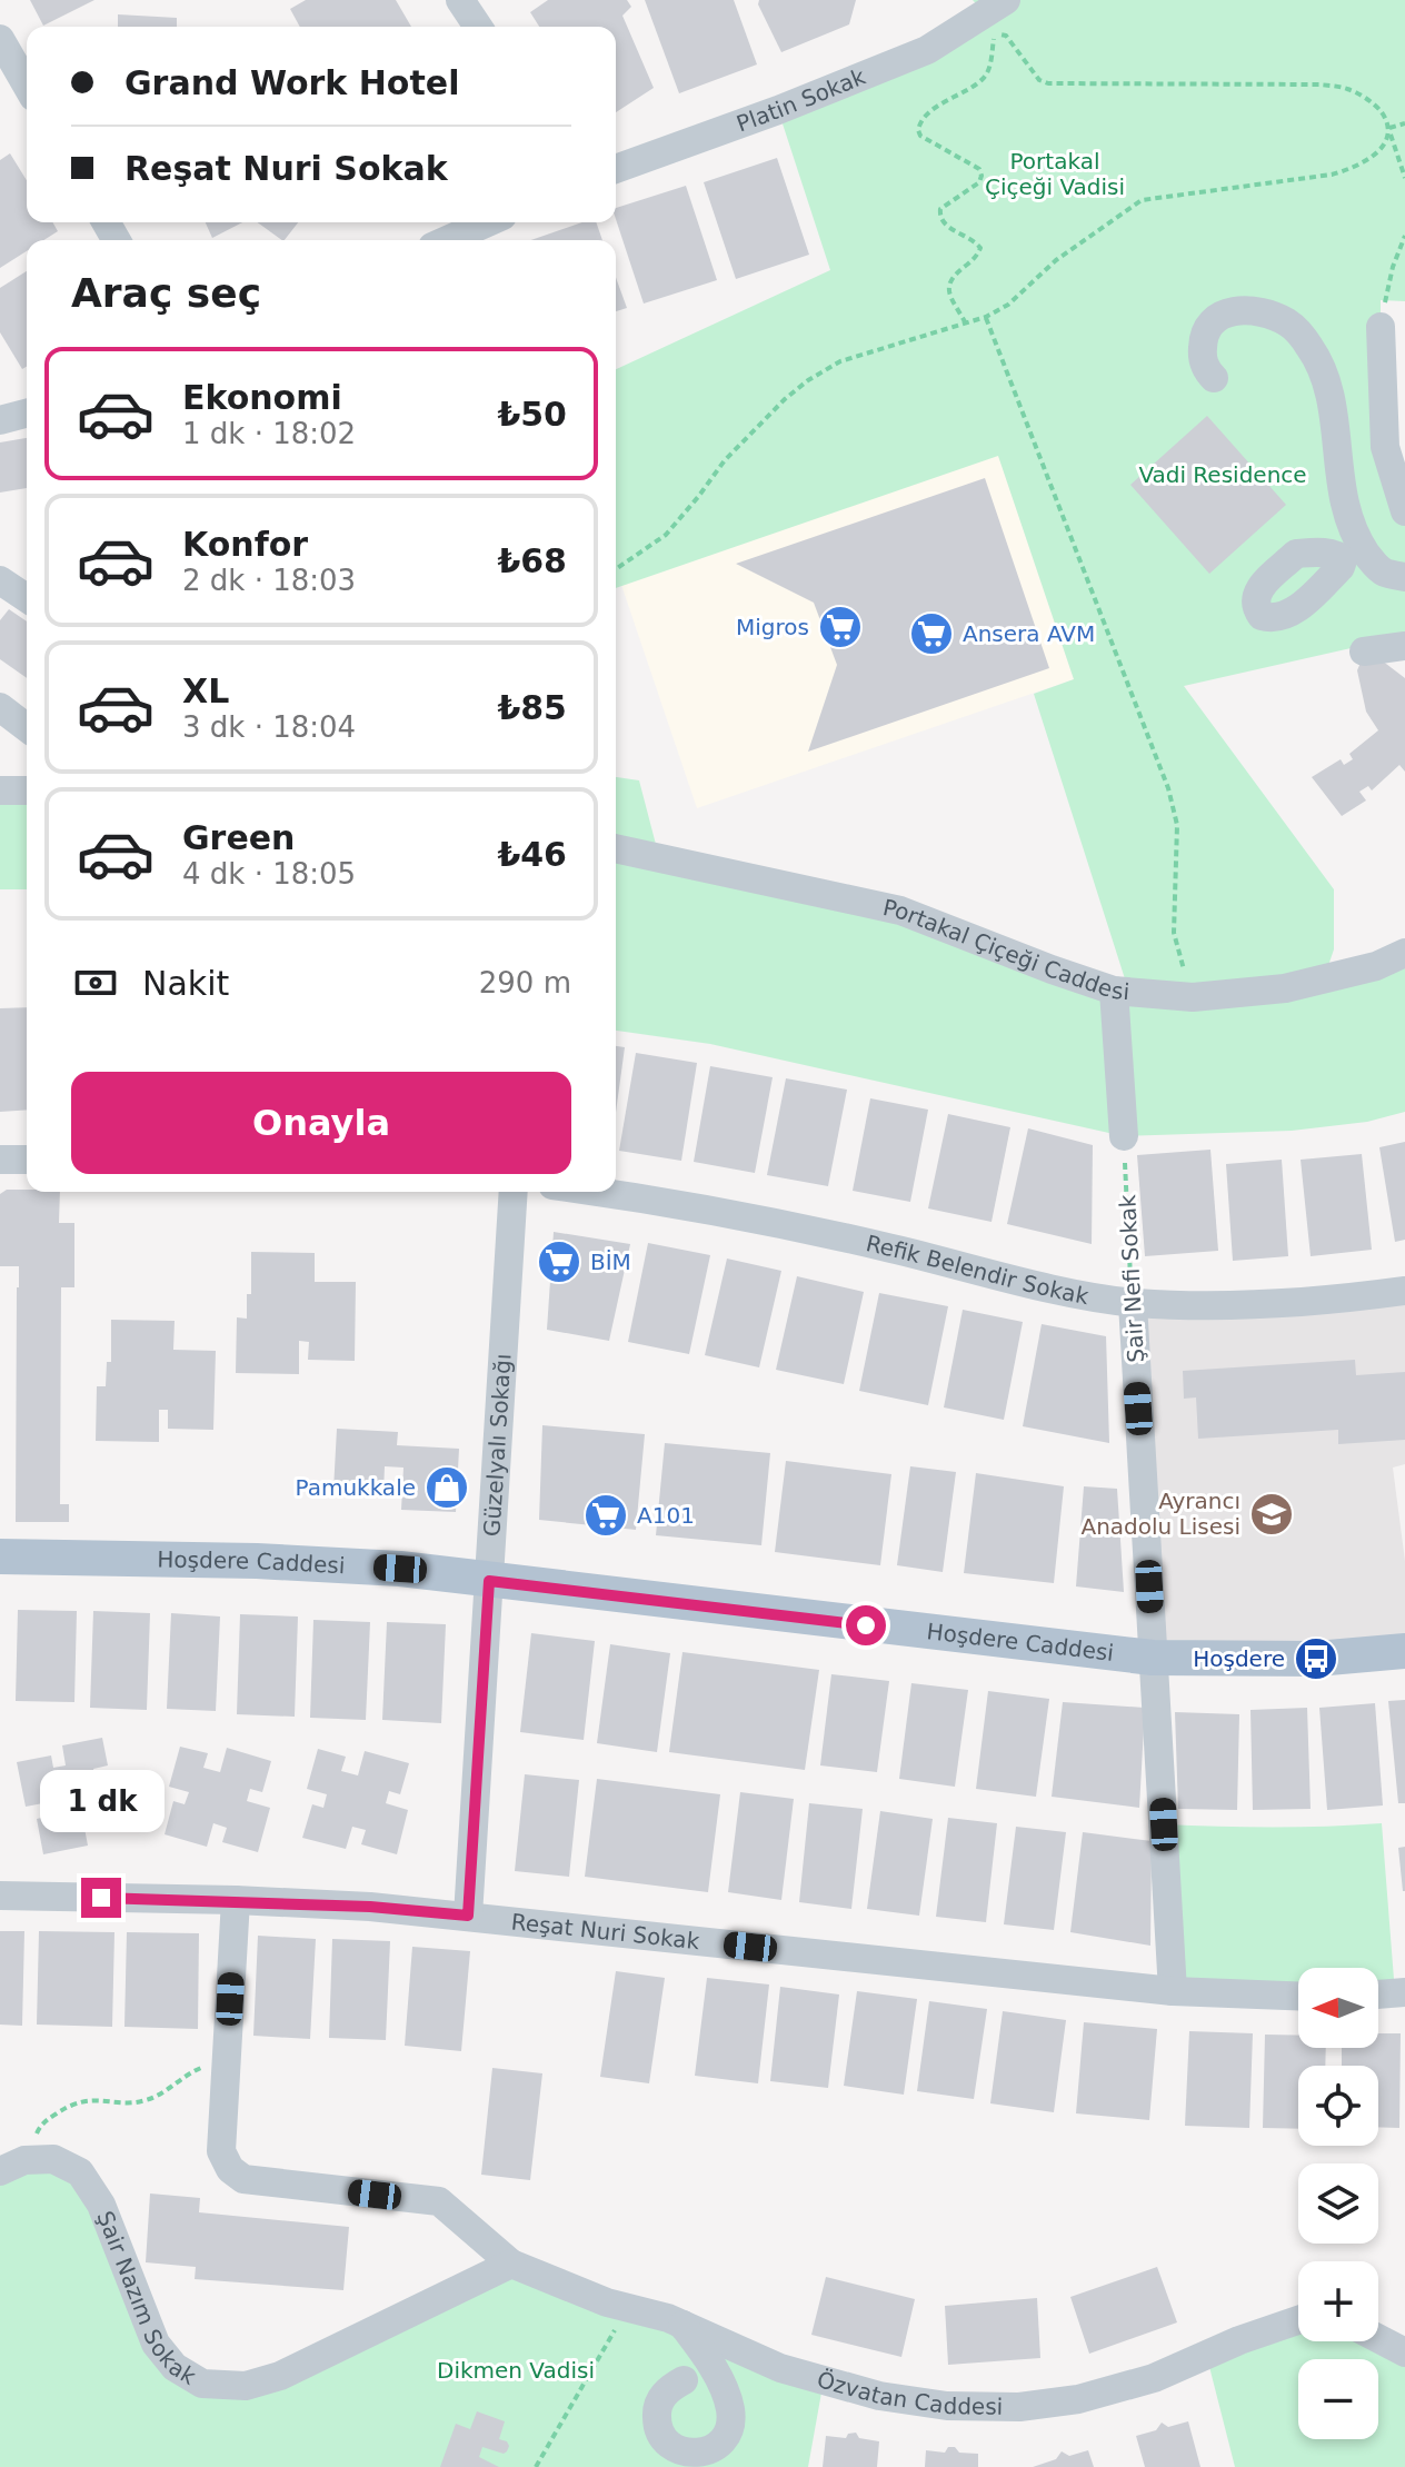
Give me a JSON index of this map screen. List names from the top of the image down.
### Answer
{
  "streets": {
    "main road": ["Hoşdere Caddesi"],
    "street": [
      "Platin Sokak",
      "Portakal Çiçeği Caddesi",
      "Refik Belendir Sokak",
      "Şair Nefi Sokak",
      "Güzelyalı Sokağı",
      "Reşat Nuri Sokak",
      "Şair Nazım Sokak",
      "Özvatan Caddesi"
    ]
  },
  "crossings": [
    ["Refik Belendir Sokak", "Şair Nefi Sokak"],
    ["Şair Nefi Sokak", "Hoşdere Caddesi"],
    ["Şair Nefi Sokak", "Reşat Nuri Sokak"],
    ["Güzelyalı Sokağı", "Hoşdere Caddesi"],
    ["Güzelyalı Sokağı", "Reşat Nuri Sokak"],
    ["Reşat Nuri Sokak", "Özvatan Caddesi"],
    ["Şair Nazım Sokak", "Özvatan Caddesi"]
  ],
  "parks": ["Portakal Çiçeği Vadisi", "Vadi Residence", "Dikmen Vadisi"],
  "places": {
    "supermarket": [
      "Migros",
      "Ansera AVM",
      "BİM",
      "A101"
    ],
    "shop": ["Pamukkale"],
    "school or university": ["Ayrancı Anadolu Lisesi"],
    "bus stop": ["Hoşdere"]
  },
  "north": "left",
  "page": {
    "banner": ["Grand Work Hotel", "Reşat Nuri Sokak"],
    "heading": "Araç seç",
    "list": [
      {
        "name": "Ekonomi",
        "note": "1 dk · 18:02",
        "value": "₺50"
      },
      {
        "name": "Konfor",
        "note": "2 dk · 18:03",
        "value": "₺68"
      },
      {
        "name": "XL",
        "note": "3 dk · 18:04",
        "value": "₺85"
      },
      {
        "name": "Green",
        "note": "4 dk · 18:05",
        "value": "₺46"
      }
    ],
    "pay": ["Nakit", "290 m"],
    "buttons": "Onayla",
    "bubble": "1 dk",
    "map_buttons": ["+", "−"]
  }
}
